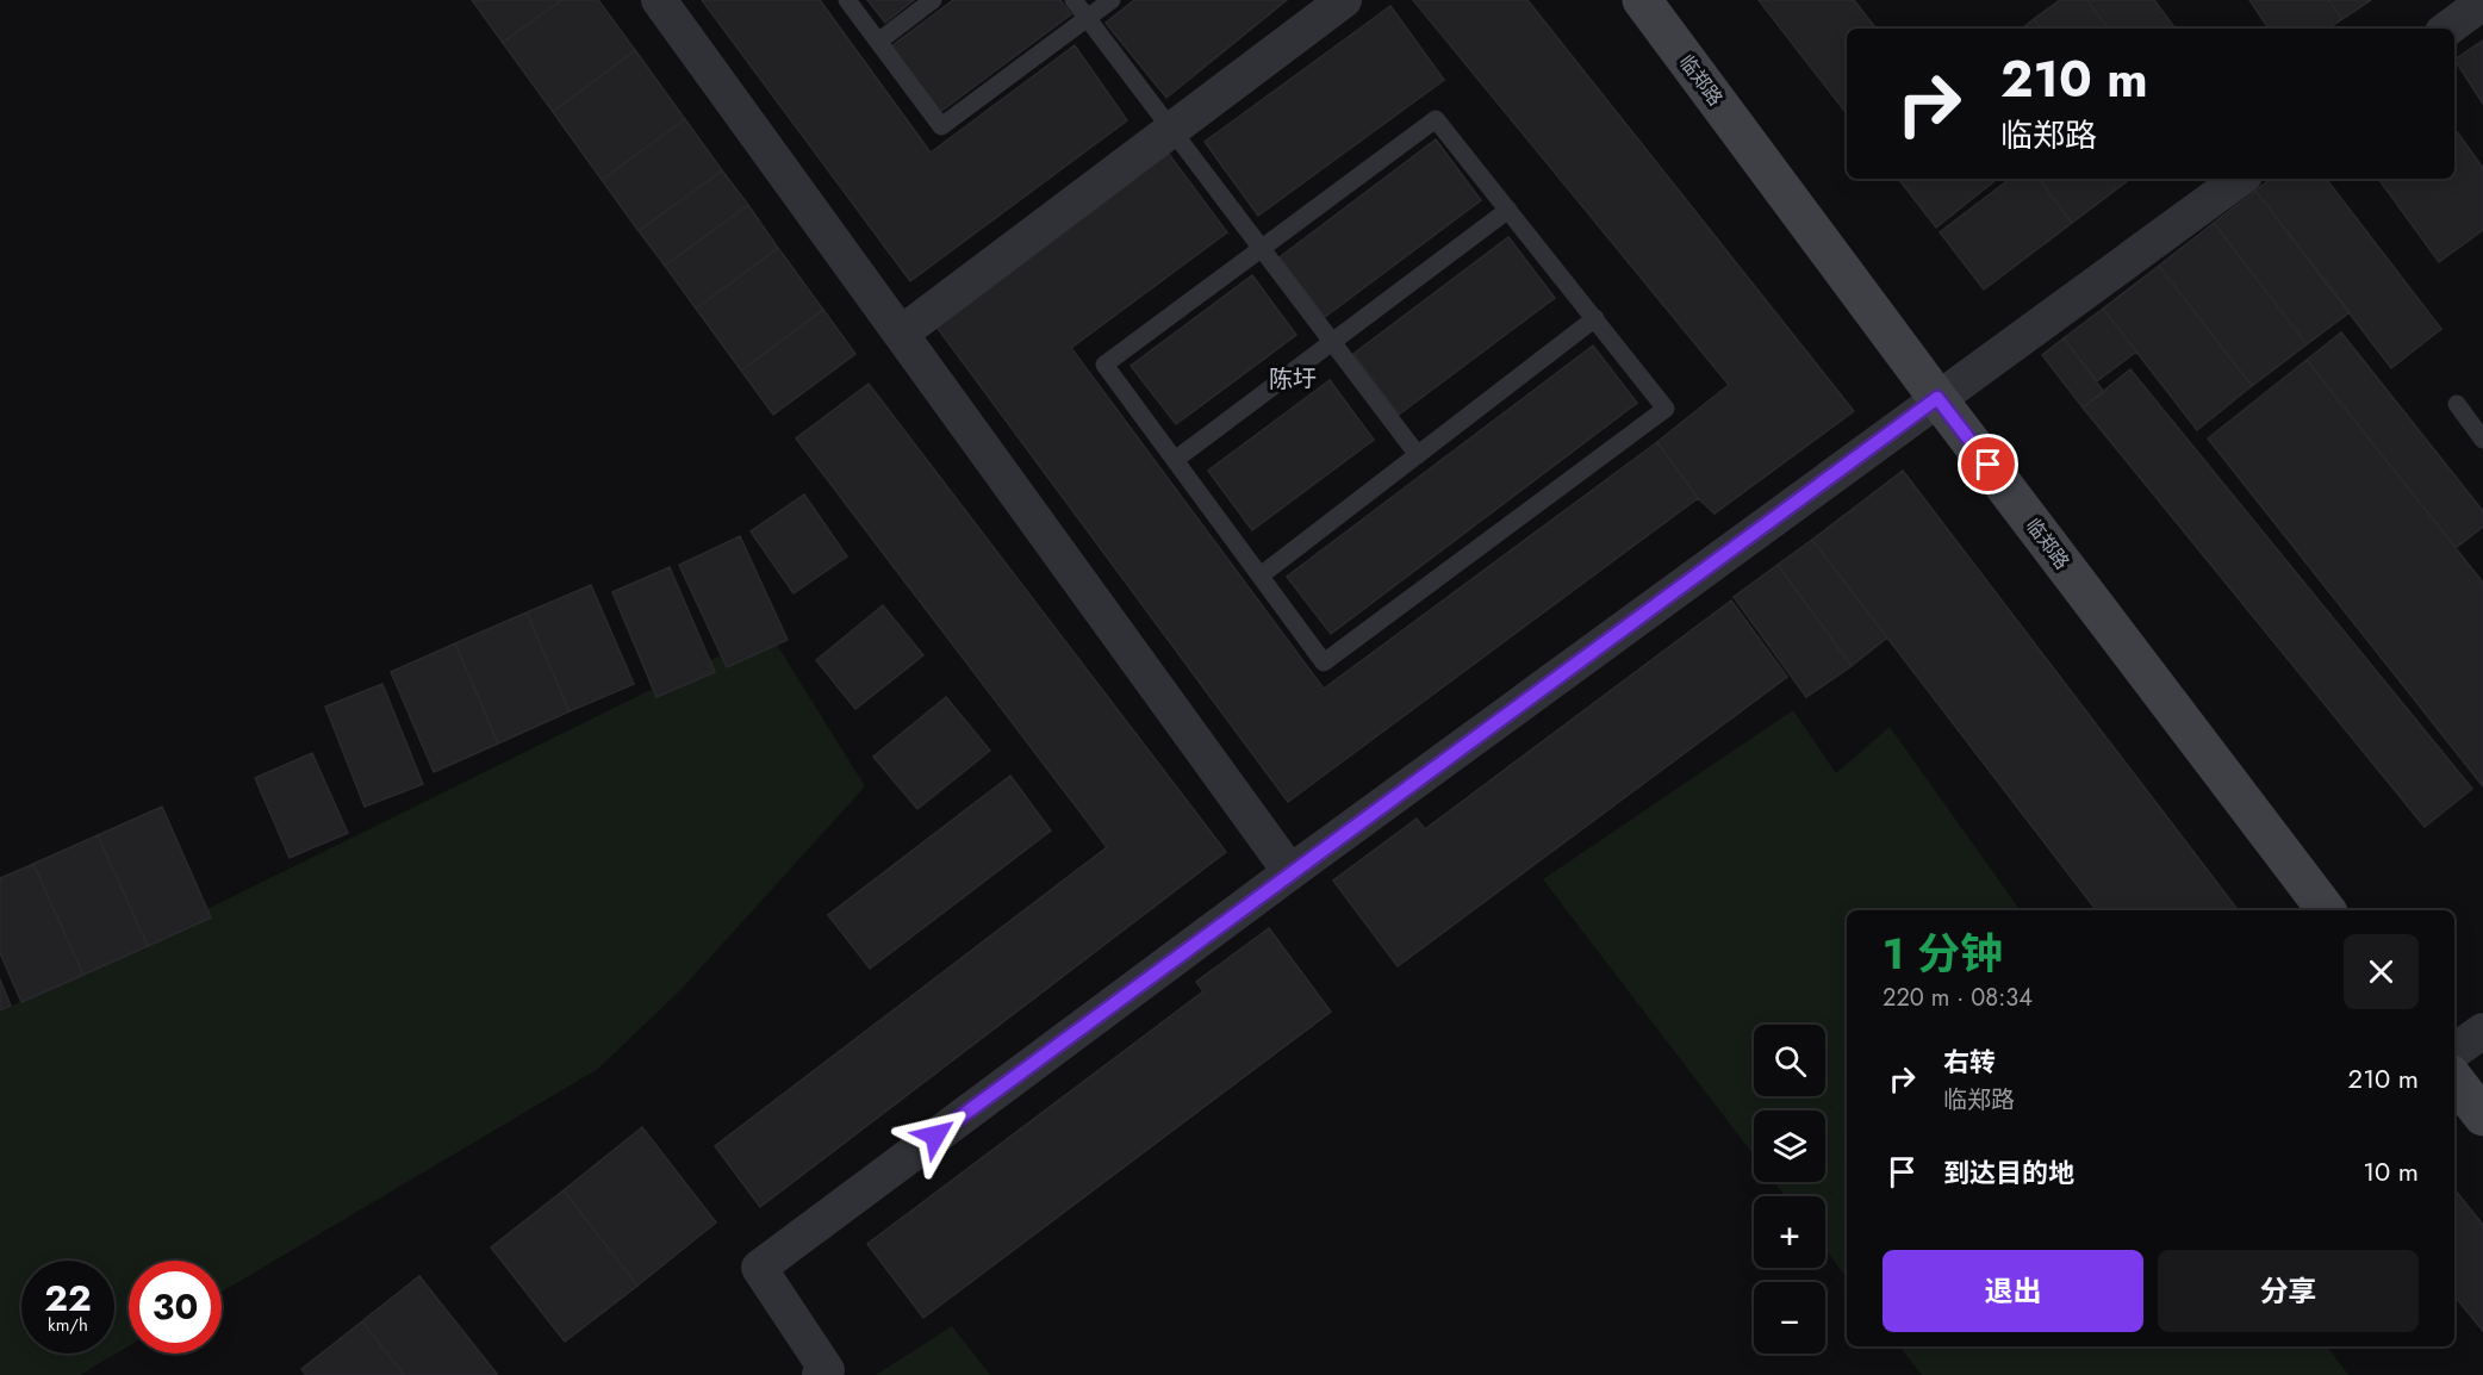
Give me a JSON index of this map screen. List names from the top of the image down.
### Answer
{
  "streets": {
    "main road": ["临郑路"]
  },
  "districts": ["陈圩"],
  "page": {
    "turn": ["210 m", "临郑路"],
    "heading": ["1 分钟", "220 m · 08:34"],
    "map_buttons": ["+", "−"],
    "list": [
      {
        "name": "右转",
        "note": "临郑路",
        "value": "210 m"
      },
      {
        "name": "到达目的地",
        "value": "10 m"
      }
    ],
    "buttons": ["退出", "分享"],
    "speed": "22 km/h",
    "limit": "30"
  }
}
